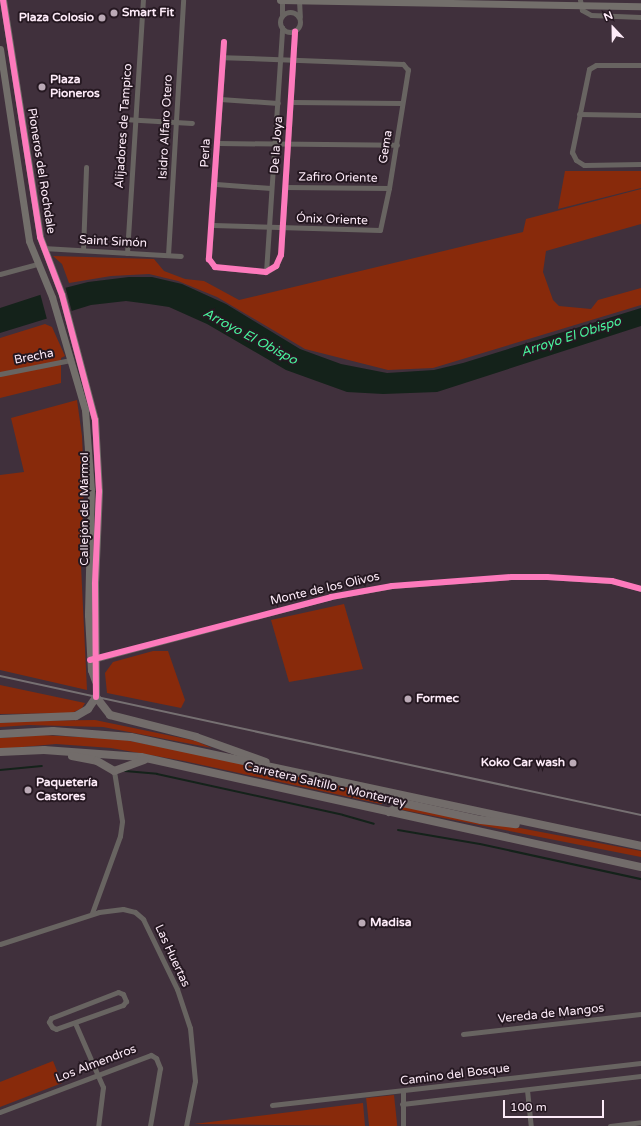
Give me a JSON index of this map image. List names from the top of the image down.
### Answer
{
  "streets": {
    "main road": ["Carretera Saltillo - Monterrey"],
    "street": [
      "Alijadores de Tampico",
      "Isidro Alfaro Otero",
      "De la Joya",
      "Gema",
      "Perla",
      "Pioneros del Rochdale",
      "Zafiro Oriente",
      "Ónix Oriente",
      "Saint Simón",
      "Brecha",
      "Callejón del Mármol",
      "Monte de los Olivos",
      "Las Huertas",
      "Vereda de Mangos",
      "Los Almendros",
      "Camino del Bosque"
    ]
  },
  "crossings": [
    ["Alijadores de Tampico", "Saint Simón"],
    ["Isidro Alfaro Otero", "Saint Simón"],
    ["De la Joya", "Gema"],
    ["De la Joya", "Perla"],
    ["De la Joya", "Zafiro Oriente"],
    ["De la Joya", "Ónix Oriente"],
    ["Gema", "Zafiro Oriente"],
    ["Gema", "Ónix Oriente"],
    ["Perla", "Ónix Oriente"],
    ["Pioneros del Rochdale", "Saint Simón"],
    ["Pioneros del Rochdale", "Callejón del Mármol"],
    ["Brecha", "Callejón del Mármol"],
    ["Callejón del Mármol", "Monte de los Olivos"]
  ],
  "water": ["Arroyo El Obispo"],
  "places": [
    "Smart Fit",
    "Plaza Colosio",
    "Plaza Pioneros",
    "Formec",
    "Koko Car wash",
    "Paquetería Castores",
    "Madisa"
  ],
  "scale_bar": "100 m",
  "north": "top"
}
